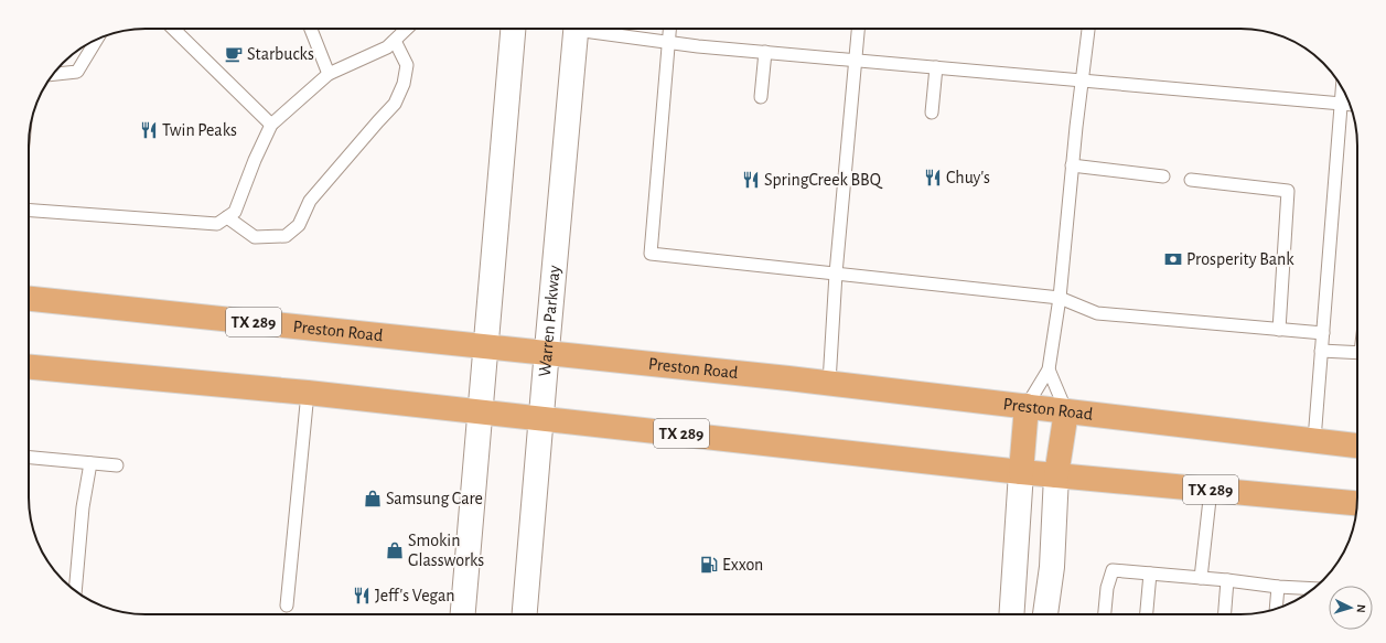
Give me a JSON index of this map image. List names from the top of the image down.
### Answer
{
  "streets": {
    "main road": ["Warren Parkway", "TX 289", "Preston Road"]
  },
  "crossings": [
    ["Warren Parkway", "TX 289"],
    ["Warren Parkway", "Preston Road"]
  ],
  "places": {
    "cafe": ["Starbucks"],
    "restaurant": [
      "Twin Peaks",
      "Chuy's",
      "SpringCreek BBQ",
      "Jeff's Vegan"
    ],
    "bank": ["Prosperity Bank"],
    "shop": ["Samsung Care", "Smokin Glassworks"],
    "fuel station": ["Exxon"]
  },
  "north": "right"
}
